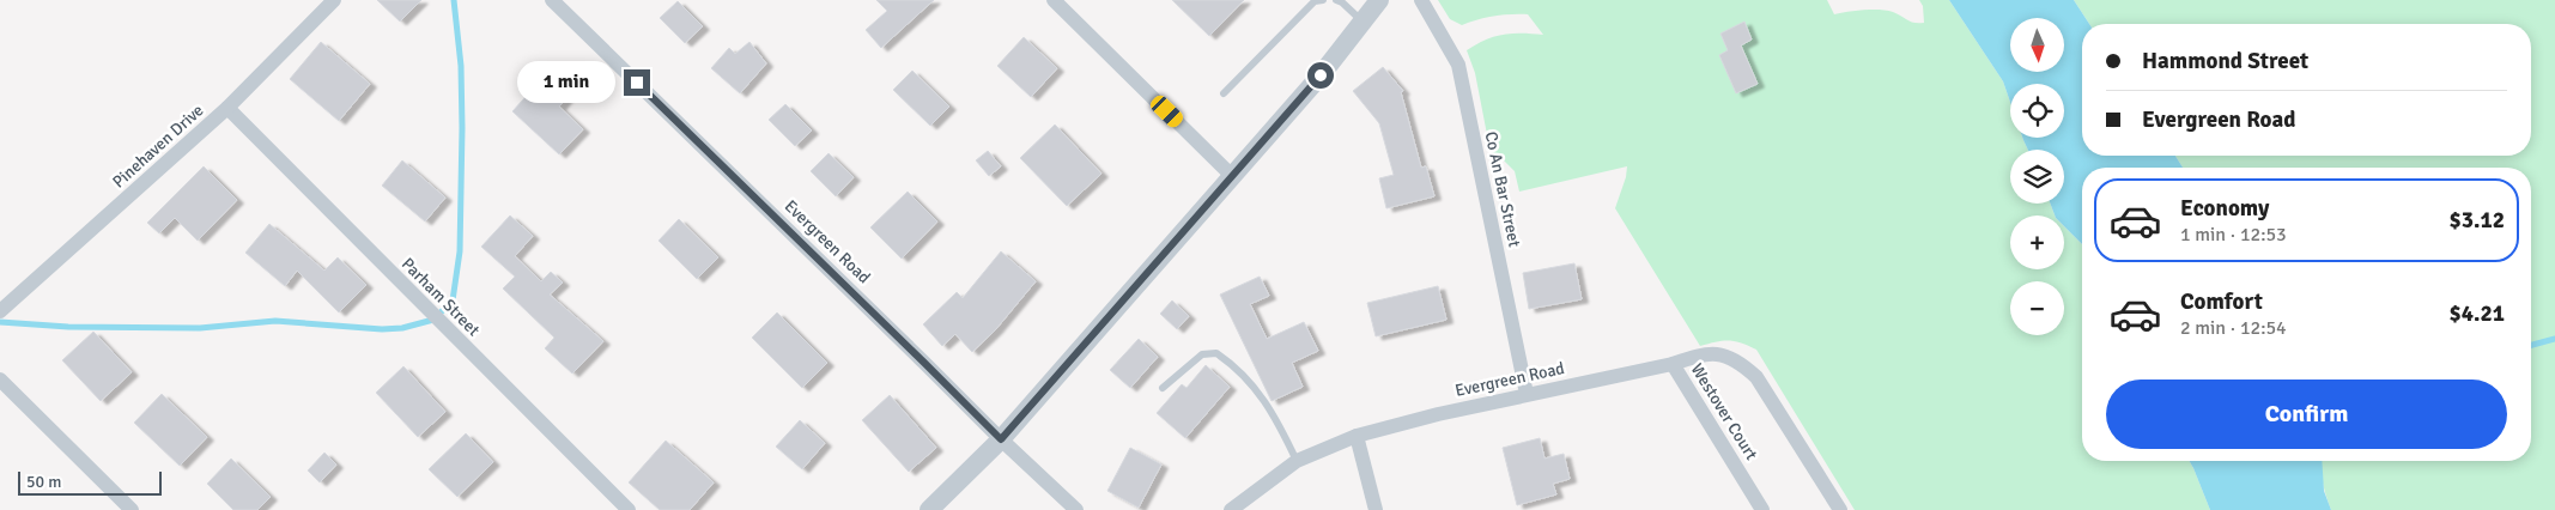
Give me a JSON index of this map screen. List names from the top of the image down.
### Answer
{
  "streets": {
    "street": [
      "Pinehaven Drive",
      "Co An Bar Street",
      "Evergreen Road",
      "Parham Street",
      "Westover Court"
    ]
  },
  "crossings": [
    ["Pinehaven Drive", "Parham Street"],
    ["Co An Bar Street", "Evergreen Road"],
    ["Evergreen Road", "Westover Court"]
  ],
  "scale_bar": "50 m",
  "north": "bottom",
  "page": {
    "map_buttons": ["+", "−"],
    "banner": ["Hammond Street", "Evergreen Road"],
    "bubble": "1 min",
    "list": [
      {
        "name": "Economy",
        "note": "1 min · 12:53",
        "value": "$3.12"
      },
      {
        "name": "Comfort",
        "note": "2 min · 12:54",
        "value": "$4.21"
      }
    ],
    "buttons": "Confirm",
    "scale": "50 m"
  }
}
